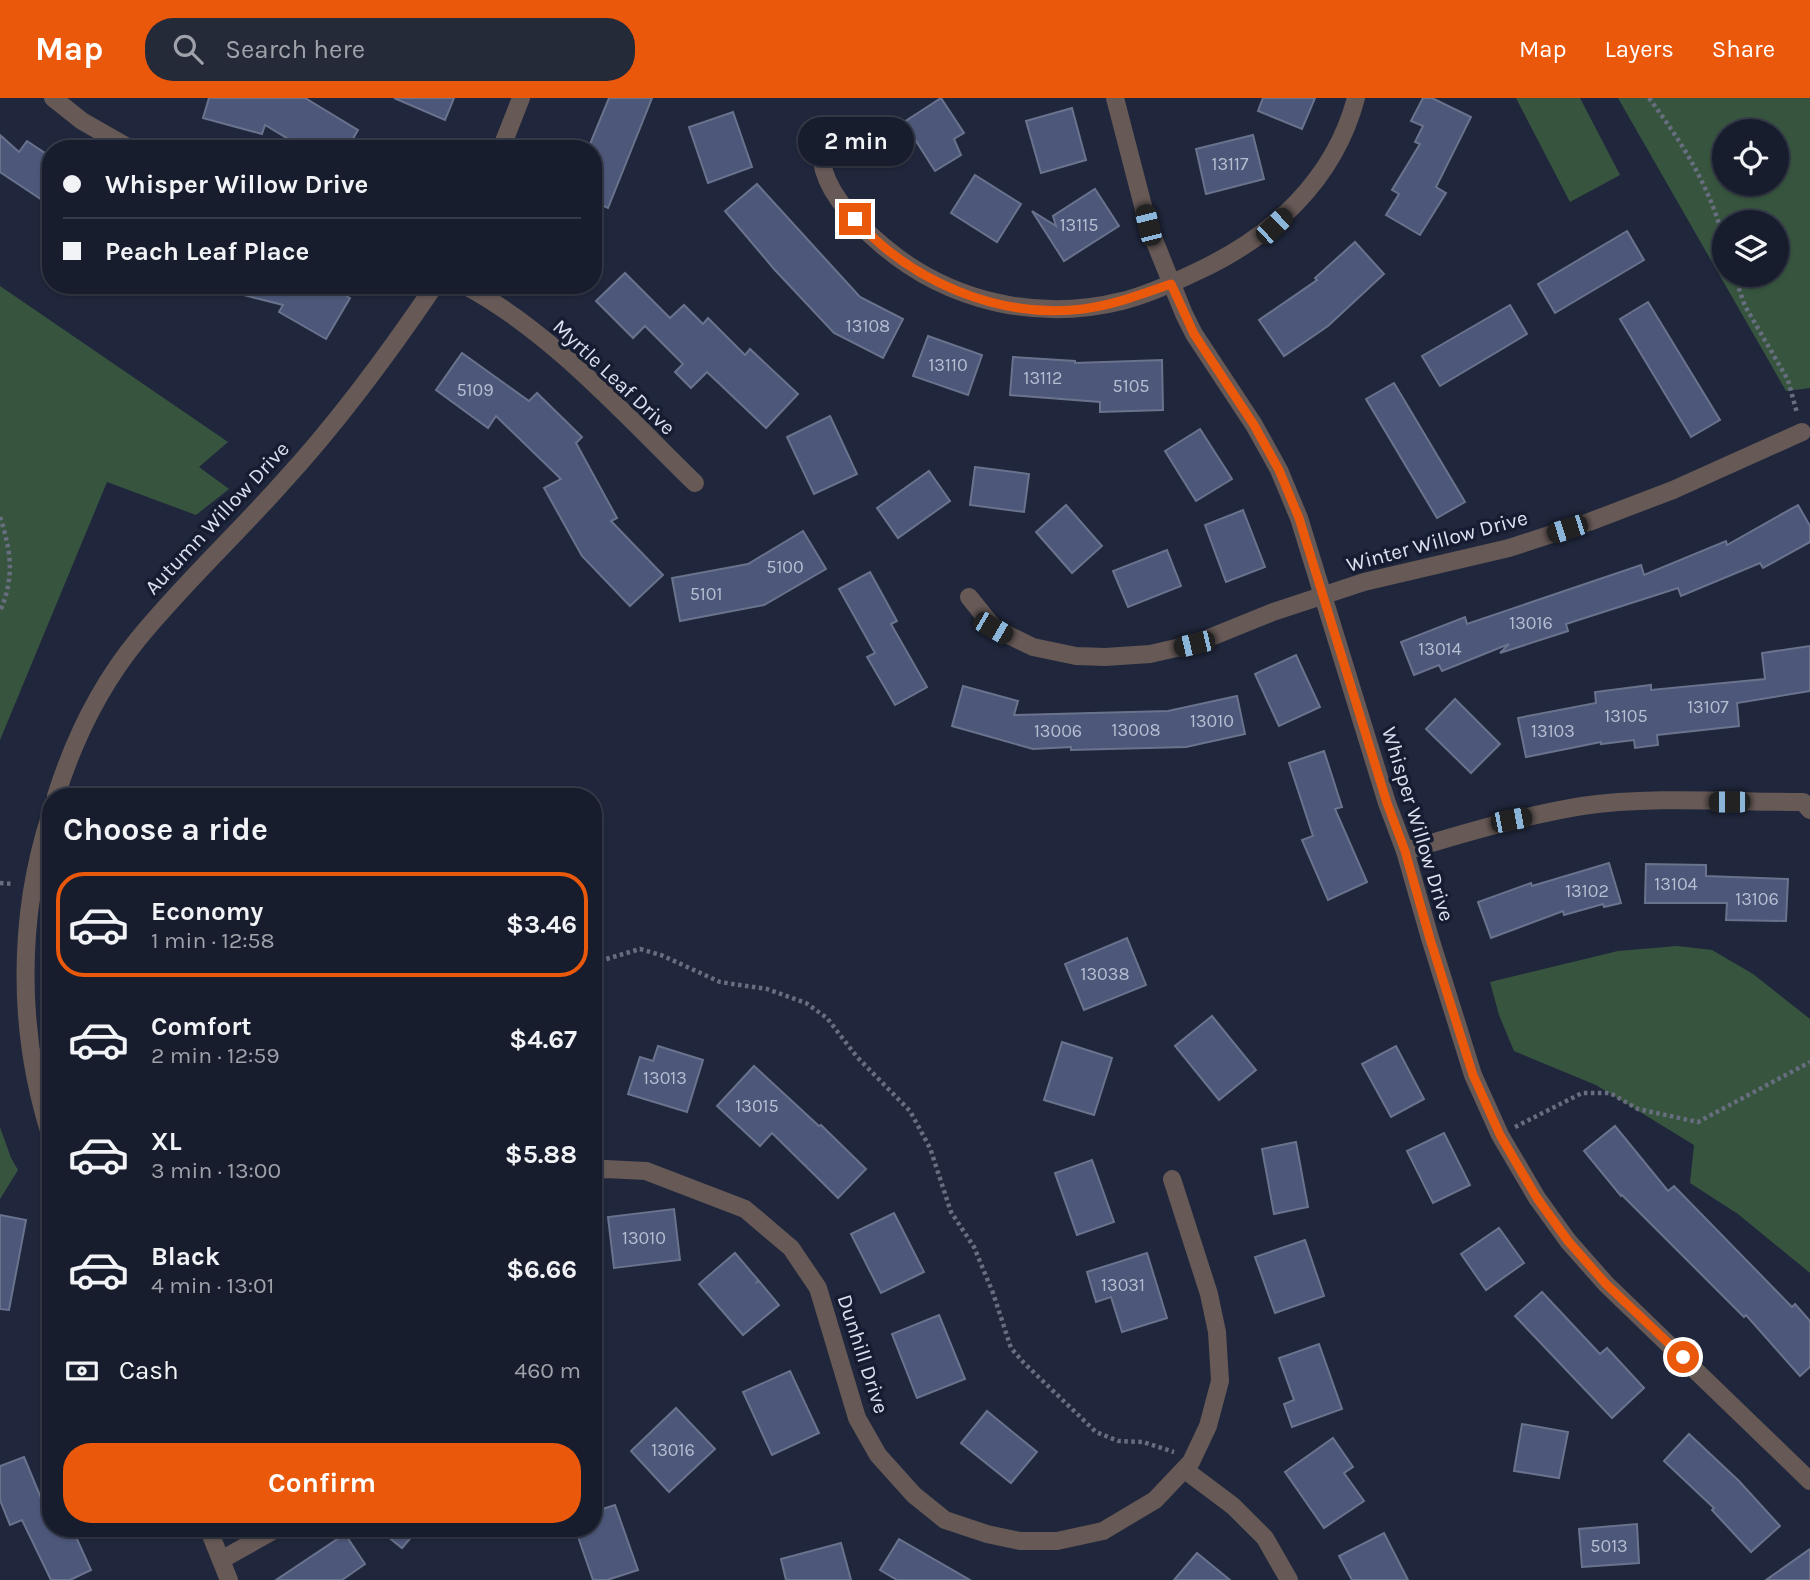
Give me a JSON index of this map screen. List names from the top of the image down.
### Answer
{
  "streets": {
    "street": [
      "Myrtle Leaf Drive",
      "Autumn Willow Drive",
      "Winter Willow Drive",
      "Whisper Willow Drive",
      "Dunhill Drive"
    ]
  },
  "crossings": [
    ["Winter Willow Drive", "Whisper Willow Drive"]
  ],
  "house_numbers": [
    "13117",
    "13115",
    "13108",
    "13110",
    "13112",
    "5105",
    "5109",
    "5100",
    "5101",
    "13016",
    "13014",
    "13107",
    "13105",
    "13010",
    "13008",
    "13006",
    "13103",
    "13104",
    "13102",
    "13106",
    "13038",
    "13013",
    "13015",
    "13010",
    "13031",
    "13016",
    "5013"
  ],
  "page": {
    "header": "Map",
    "search": "Search here",
    "nav": ["Map", "Layers", "Share"],
    "bubble": "2 min",
    "banner": ["Whisper Willow Drive", "Peach Leaf Place"],
    "heading": "Choose a ride",
    "list": [
      {
        "name": "Economy",
        "note": "1 min · 12:58",
        "value": "$3.46"
      },
      {
        "name": "Comfort",
        "note": "2 min · 12:59",
        "value": "$4.67"
      },
      {
        "name": "XL",
        "note": "3 min · 13:00",
        "value": "$5.88"
      },
      {
        "name": "Black",
        "note": "4 min · 13:01",
        "value": "$6.66"
      }
    ],
    "pay": ["Cash", "460 m"],
    "buttons": "Confirm"
  }
}
